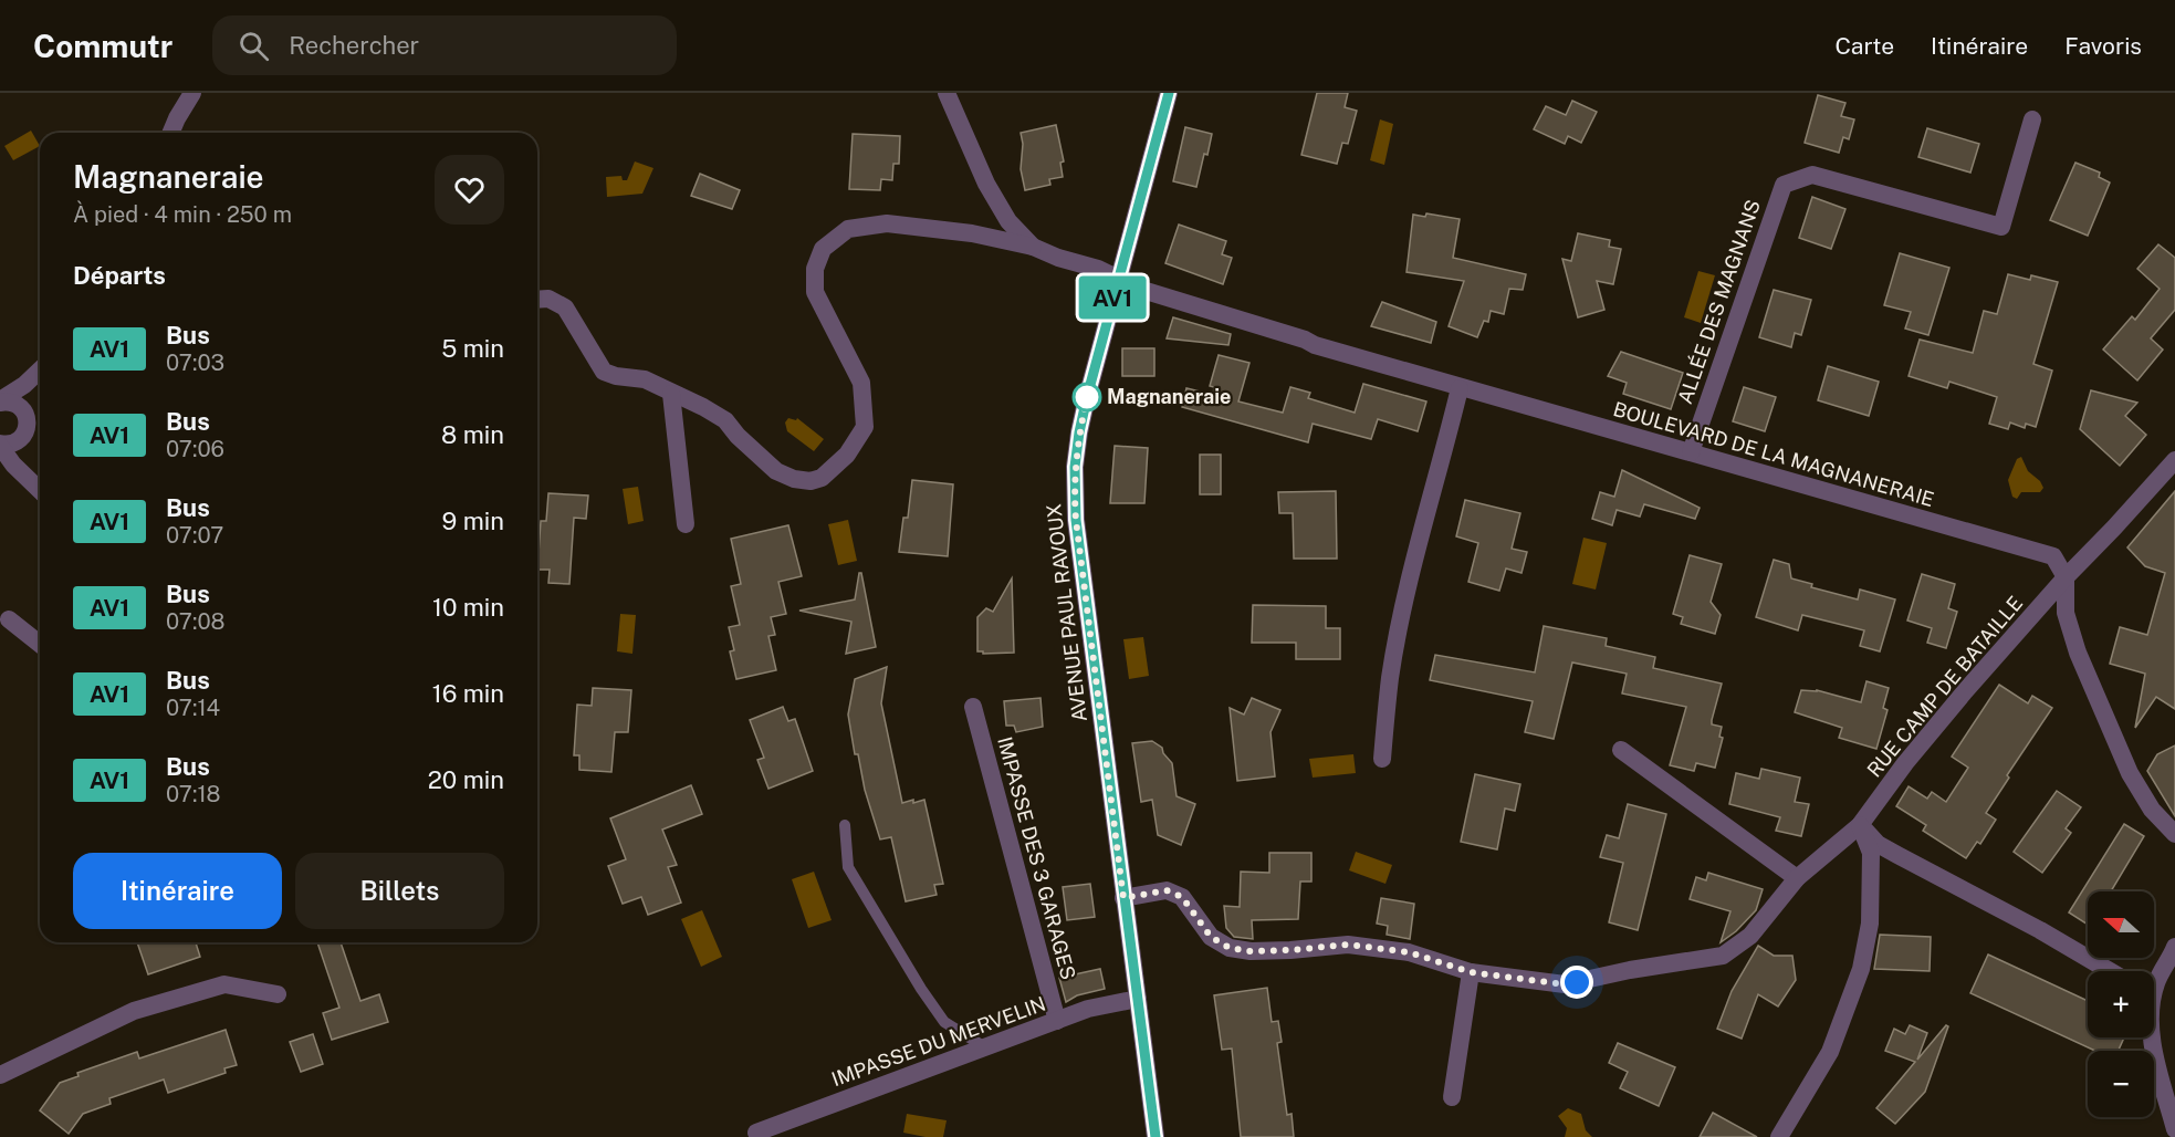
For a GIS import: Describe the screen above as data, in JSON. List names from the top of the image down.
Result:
{
  "streets": {
    "street": [
      "ALLÉE DES MAGNANS",
      "BOULEVARD DE LA MAGNANERAIE",
      "AVENUE PAUL RAVOUX",
      "RUE CAMP DE BATAILLE",
      "IMPASSE DES 3 GARAGES",
      "IMPASSE DU MERVELIN"
    ]
  },
  "crossings": [
    ["ALLÉE DES MAGNANS", "BOULEVARD DE LA MAGNANERAIE"],
    ["BOULEVARD DE LA MAGNANERAIE", "AVENUE PAUL RAVOUX"],
    ["BOULEVARD DE LA MAGNANERAIE", "RUE CAMP DE BATAILLE"],
    ["AVENUE PAUL RAVOUX", "RUE CAMP DE BATAILLE"],
    ["AVENUE PAUL RAVOUX", "IMPASSE DU MERVELIN"],
    ["IMPASSE DES 3 GARAGES", "IMPASSE DU MERVELIN"]
  ],
  "places": ["Magnaneraie"],
  "lines": ["bus line AV1"],
  "north": "left",
  "page": {
    "header": "Commutr",
    "search": "Rechercher",
    "nav": ["Carte", "Itinéraire", "Favoris"],
    "on_map": "AV1",
    "heading": [
      ["Magnaneraie", "À pied · 4 min · 250 m"],
      "Départs"
    ],
    "list": [
      {
        "mark": "AV1",
        "name": "Bus",
        "note": "07:03",
        "value": "5 min"
      },
      {
        "mark": "AV1",
        "name": "Bus",
        "note": "07:06",
        "value": "8 min"
      },
      {
        "mark": "AV1",
        "name": "Bus",
        "note": "07:07",
        "value": "9 min"
      },
      {
        "mark": "AV1",
        "name": "Bus",
        "note": "07:08",
        "value": "10 min"
      },
      {
        "mark": "AV1",
        "name": "Bus",
        "note": "07:14",
        "value": "16 min"
      },
      {
        "mark": "AV1",
        "name": "Bus",
        "note": "07:18",
        "value": "20 min"
      }
    ],
    "buttons": ["Itinéraire", "Billets"],
    "map_buttons": ["+", "−"]
  }
}
